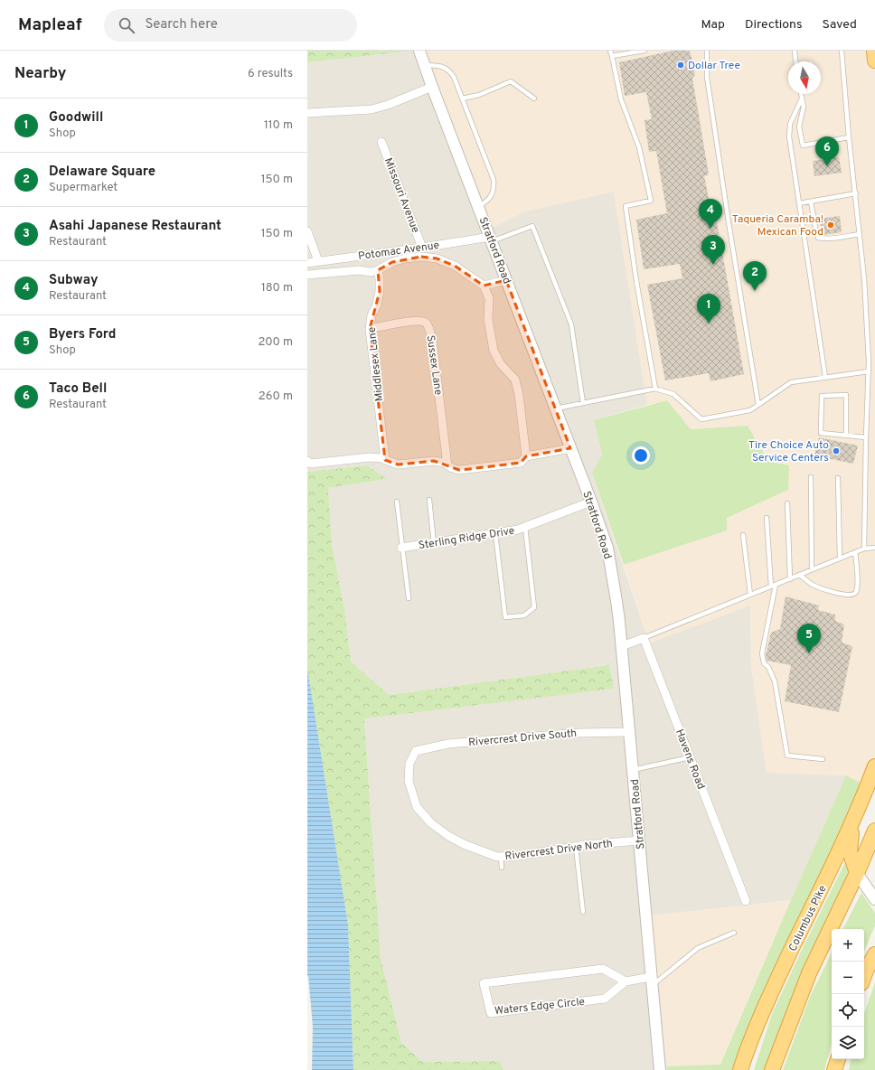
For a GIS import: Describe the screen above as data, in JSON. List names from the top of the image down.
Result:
{
  "streets": {
    "highway": ["Columbus Pike"],
    "street": [
      "Missouri Avenue",
      "Potomac Avenue",
      "Stratford Road",
      "Middlesex Lane",
      "Sussex Lane",
      "Sterling Ridge Drive",
      "Rivercrest Drive South",
      "Havens Road",
      "Rivercrest Drive North",
      "Waters Edge Circle"
    ]
  },
  "crossings": [
    ["Missouri Avenue", "Potomac Avenue"],
    ["Potomac Avenue", "Stratford Road"],
    ["Stratford Road", "Sterling Ridge Drive"],
    ["Stratford Road", "Rivercrest Drive South"],
    ["Stratford Road", "Rivercrest Drive North"],
    ["Stratford Road", "Waters Edge Circle"],
    ["Middlesex Lane", "Sussex Lane"],
    ["Rivercrest Drive South", "Rivercrest Drive North"]
  ],
  "places": ["Dollar Tree", "Taqueria Caramba! Mexican Food", "Tire Choice Auto Service Centers"],
  "north": "bottom",
  "page": {
    "header": "Mapleaf",
    "search": "Search here",
    "nav": ["Map", "Directions", "Saved"],
    "heading": ["Nearby", "6 results"],
    "list": [
      {
        "mark": "1",
        "name": "Goodwill",
        "note": "Shop",
        "value": "110 m"
      },
      {
        "mark": "2",
        "name": "Delaware Square",
        "note": "Supermarket",
        "value": "150 m"
      },
      {
        "mark": "3",
        "name": "Asahi Japanese Restaurant",
        "note": "Restaurant",
        "value": "150 m"
      },
      {
        "mark": "4",
        "name": "Subway",
        "note": "Restaurant",
        "value": "180 m"
      },
      {
        "mark": "5",
        "name": "Byers Ford",
        "note": "Shop",
        "value": "200 m"
      },
      {
        "mark": "6",
        "name": "Taco Bell",
        "note": "Restaurant",
        "value": "260 m"
      }
    ],
    "pins": [
      "6",
      "4",
      "3",
      "2",
      "1",
      "5"
    ],
    "map_buttons": ["+", "−"]
  }
}
